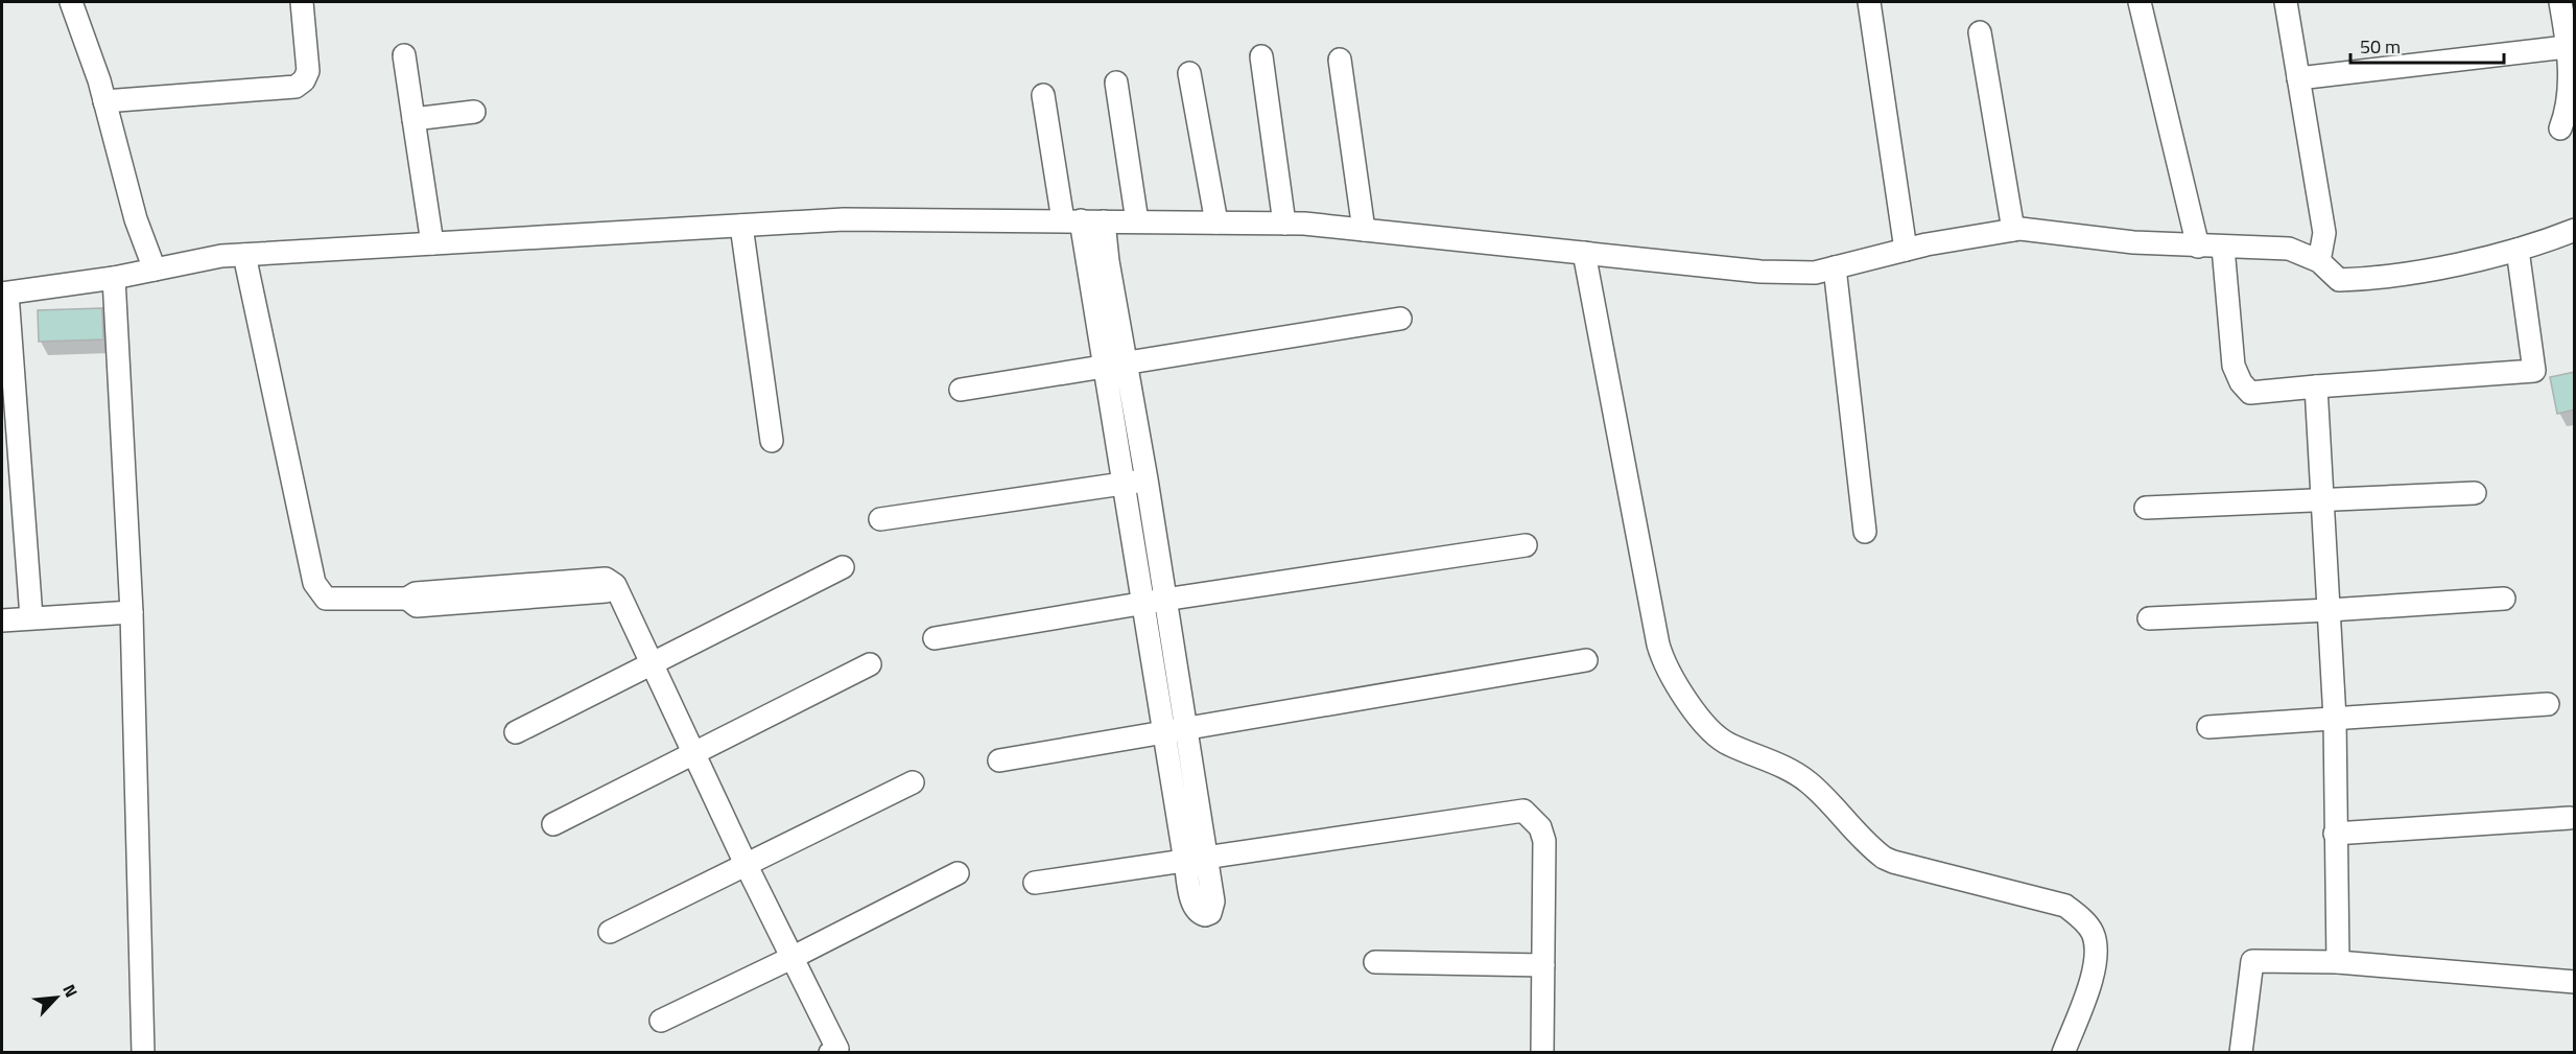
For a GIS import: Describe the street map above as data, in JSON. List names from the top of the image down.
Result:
{
  "scale_bar": "50 m",
  "north": "top right"
}
